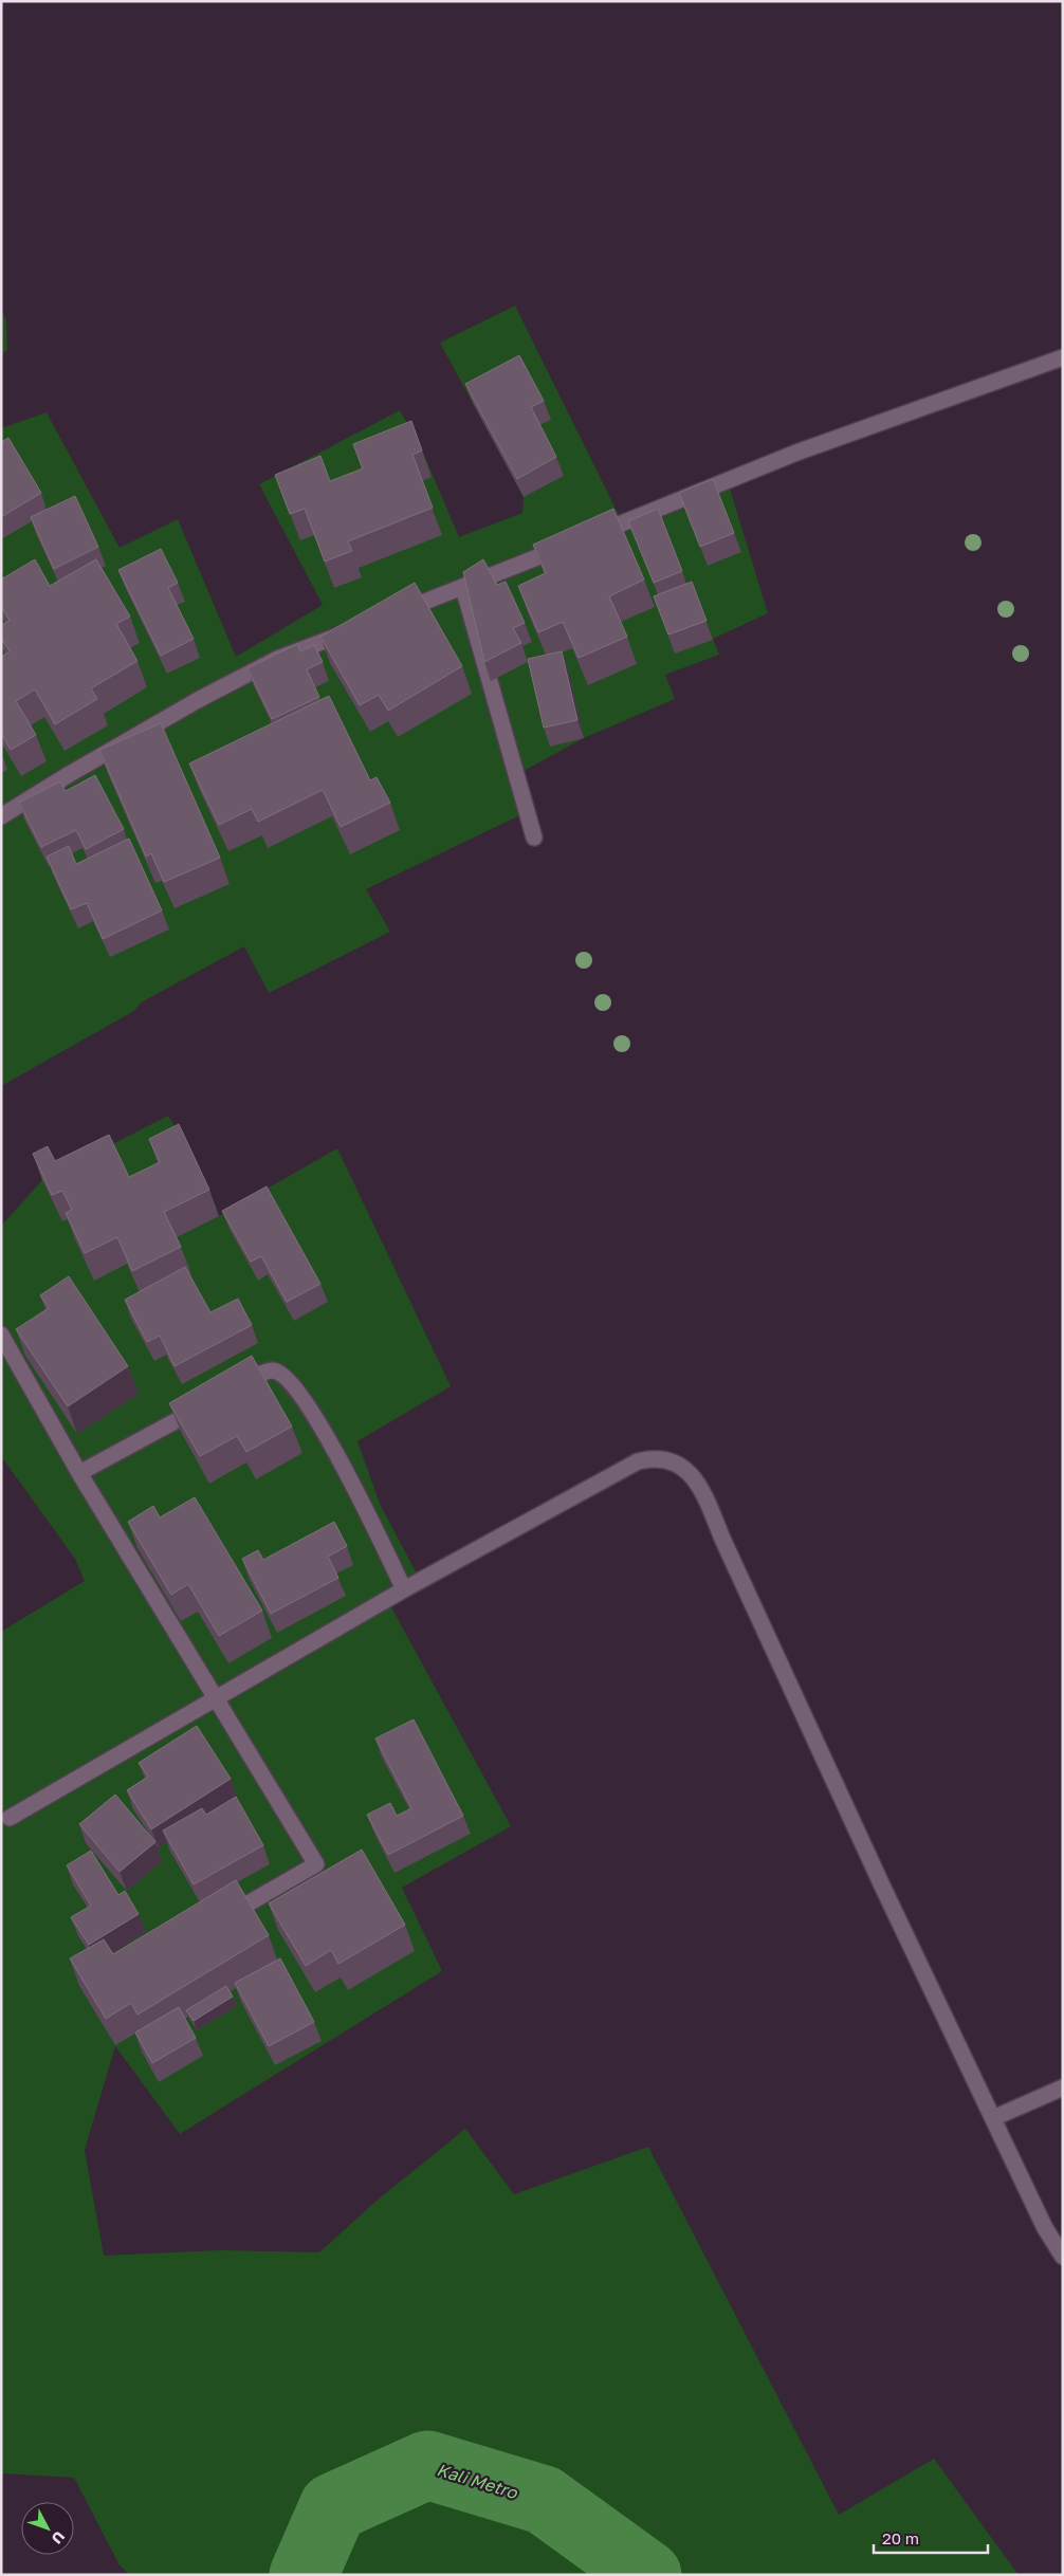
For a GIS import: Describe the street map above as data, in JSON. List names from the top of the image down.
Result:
{
  "water": ["Kali Metro"],
  "scale_bar": "20 m",
  "north": "bottom right"
}
